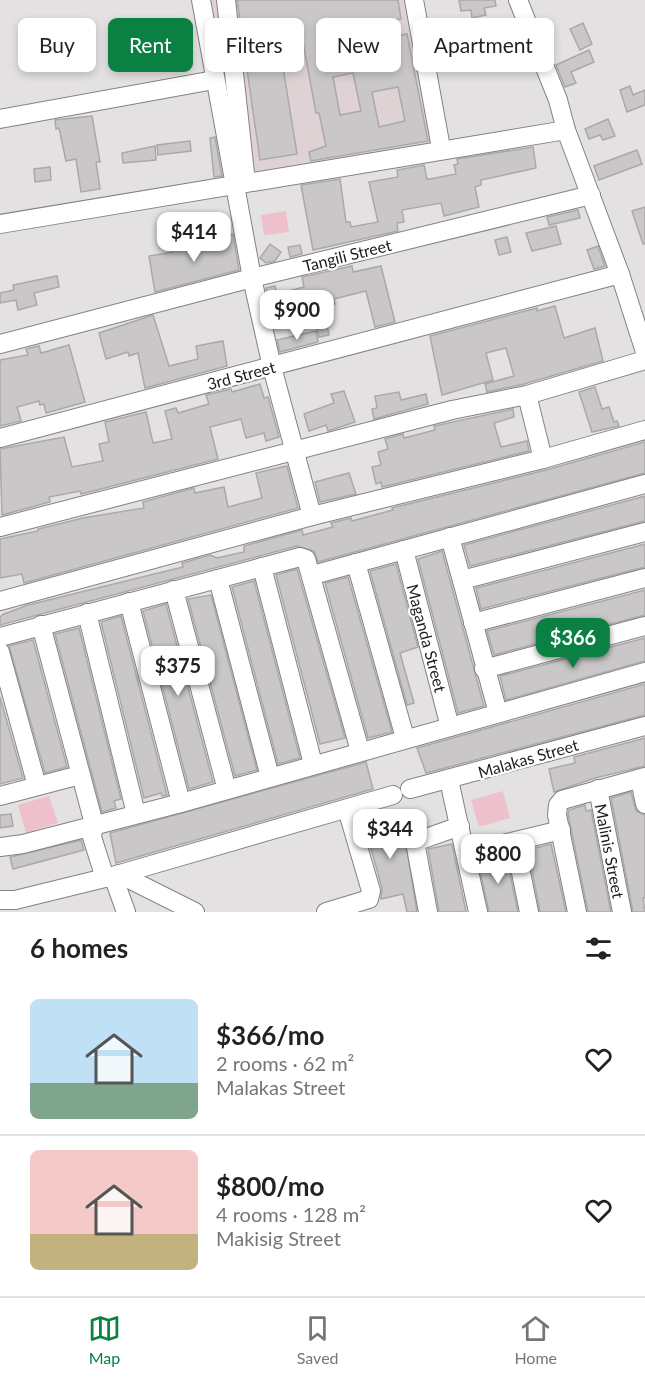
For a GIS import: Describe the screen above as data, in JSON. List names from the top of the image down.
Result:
{
  "streets": {
    "street": [
      "Tangili Street",
      "3rd Street",
      "Maganda Street",
      "Malakas Street",
      "Malinis Street"
    ]
  },
  "page": {
    "chip": [
      "Buy",
      "Rent",
      "Filters",
      "New",
      "Apartment"
    ],
    "price": [
      "$414",
      "$900",
      "$366",
      "$375",
      "$344",
      "$800"
    ],
    "heading": "6 homes",
    "list": [
      {
        "name": "$366/mo",
        "note": "2 rooms · 62 m² · Malakas Street"
      },
      {
        "name": "$800/mo",
        "note": "4 rooms · 128 m² · Makisig Street"
      }
    ],
    "tabs": ["Map", "Saved", "Home"]
  }
}
